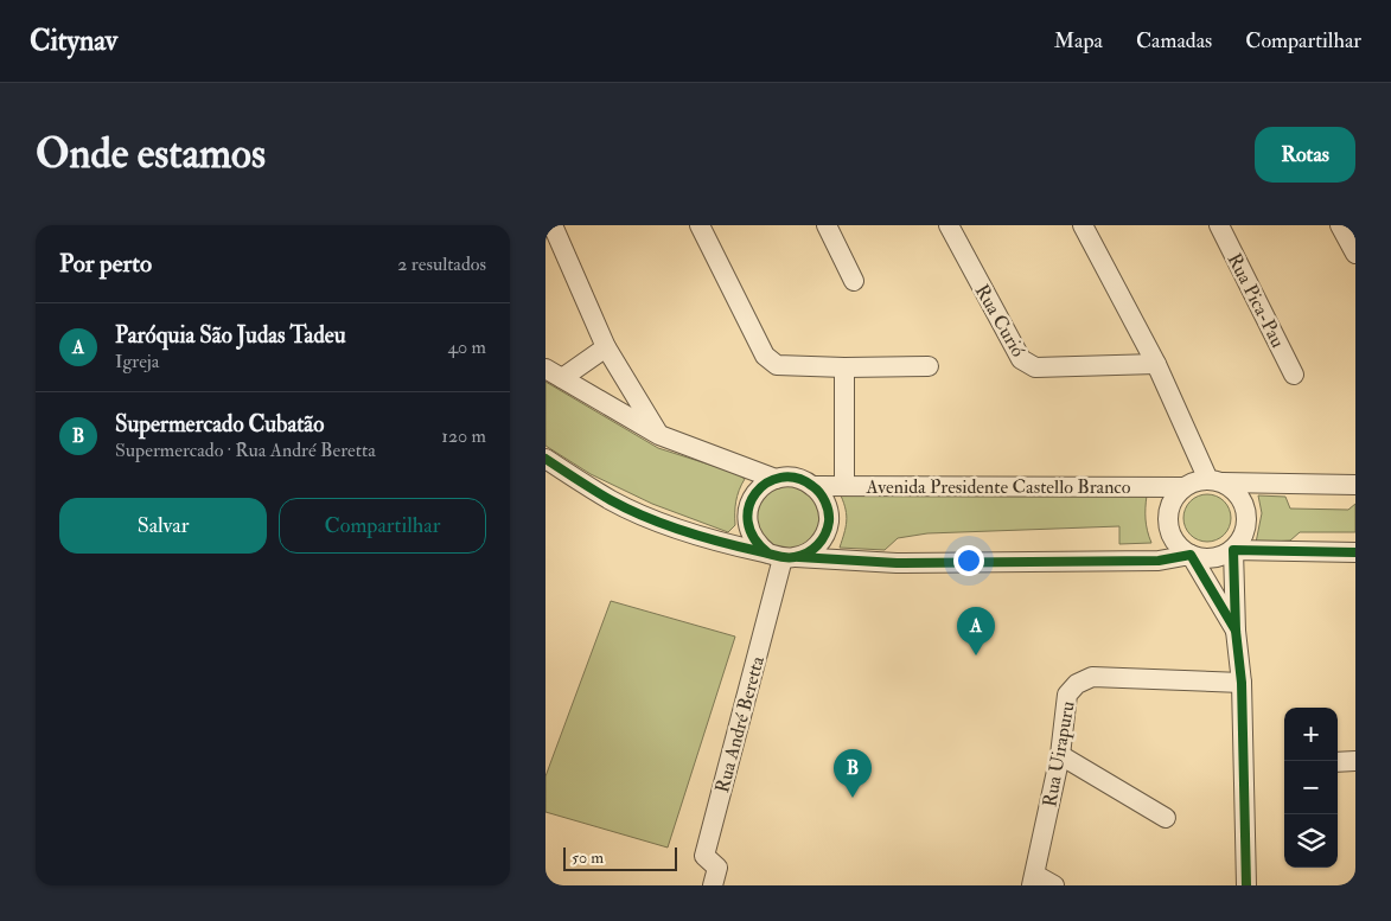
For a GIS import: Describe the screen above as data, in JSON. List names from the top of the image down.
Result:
{
  "streets": {
    "street": [
      "Rua Pica-Pau",
      "Rua Curió",
      "Avenida Presidente Castello Branco",
      "Rua André Beretta",
      "Rua Uirapuru"
    ]
  },
  "crossings": [
    ["Avenida Presidente Castello Branco", "Rua André Beretta"]
  ],
  "scale_bar": "50 m",
  "page": {
    "header": "Citynav",
    "nav": ["Mapa", "Camadas", "Compartilhar"],
    "buttons": [
      "Rotas",
      ["Salvar", "Compartilhar"]
    ],
    "title": "Onde estamos",
    "heading": ["Por perto", "2 resultados"],
    "list": [
      {
        "mark": "A",
        "name": "Paróquia São Judas Tadeu",
        "note": "Igreja",
        "value": "40 m"
      },
      {
        "mark": "B",
        "name": "Supermercado Cubatão",
        "note": "Supermercado · Rua André Beretta",
        "value": "120 m"
      }
    ],
    "pins": ["A", "B"],
    "map_buttons": ["+", "−"],
    "scale": "50 m"
  }
}
